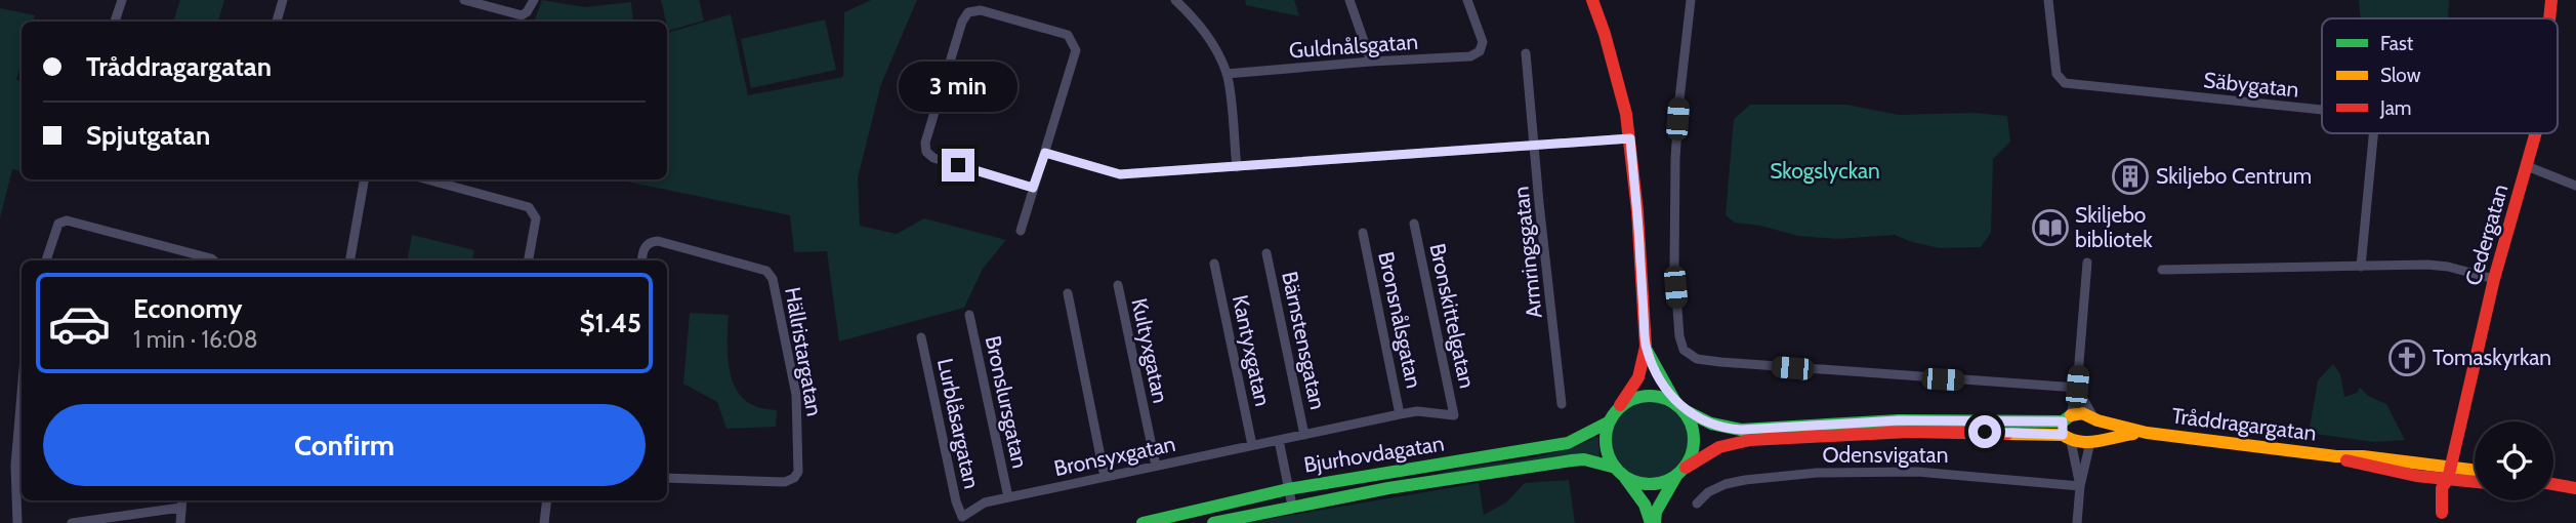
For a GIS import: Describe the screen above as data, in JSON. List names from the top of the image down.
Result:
{
  "streets": {
    "main road": ["Cedergatan", "Tråddragargatan", "Bjurhovdagatan"],
    "street": [
      "Guldnålsgatan",
      "Säbygatan",
      "Armringsgatan",
      "Bronskittelgatan",
      "Bronsnålsgatan",
      "Bärnstensgatan",
      "Kultyxgatan",
      "Kantyxgatan",
      "Hällristargatan",
      "Bronslursgatan",
      "Lurblåsargatan",
      "Odensvigatan",
      "Bronsyxgatan"
    ]
  },
  "crossings": [
    ["Cedergatan", "Tråddragargatan"],
    ["Bronskittelgatan", "Bronsyxgatan"],
    ["Bronsnålsgatan", "Bronsyxgatan"],
    ["Bärnstensgatan", "Bronsyxgatan"],
    ["Kultyxgatan", "Bronsyxgatan"],
    ["Kantyxgatan", "Bronsyxgatan"],
    ["Bronslursgatan", "Bronsyxgatan"],
    ["Lurblåsargatan", "Bronsyxgatan"],
    ["Tråddragargatan", "Bjurhovdagatan"]
  ],
  "parks": ["Skogslyckan"],
  "places": {
    "building": ["Skiljebo Centrum"],
    "library": ["Skiljebo bibliotek"],
    "church": ["Tomaskyrkan"]
  },
  "legend": ["Fast", "Slow", "Jam"],
  "page": {
    "banner": ["Tråddragargatan", "Spjutgatan"],
    "bubble": "3 min",
    "list": [
      {
        "name": "Economy",
        "note": "1 min · 16:08",
        "value": "$1.45"
      }
    ],
    "buttons": "Confirm"
  }
}
